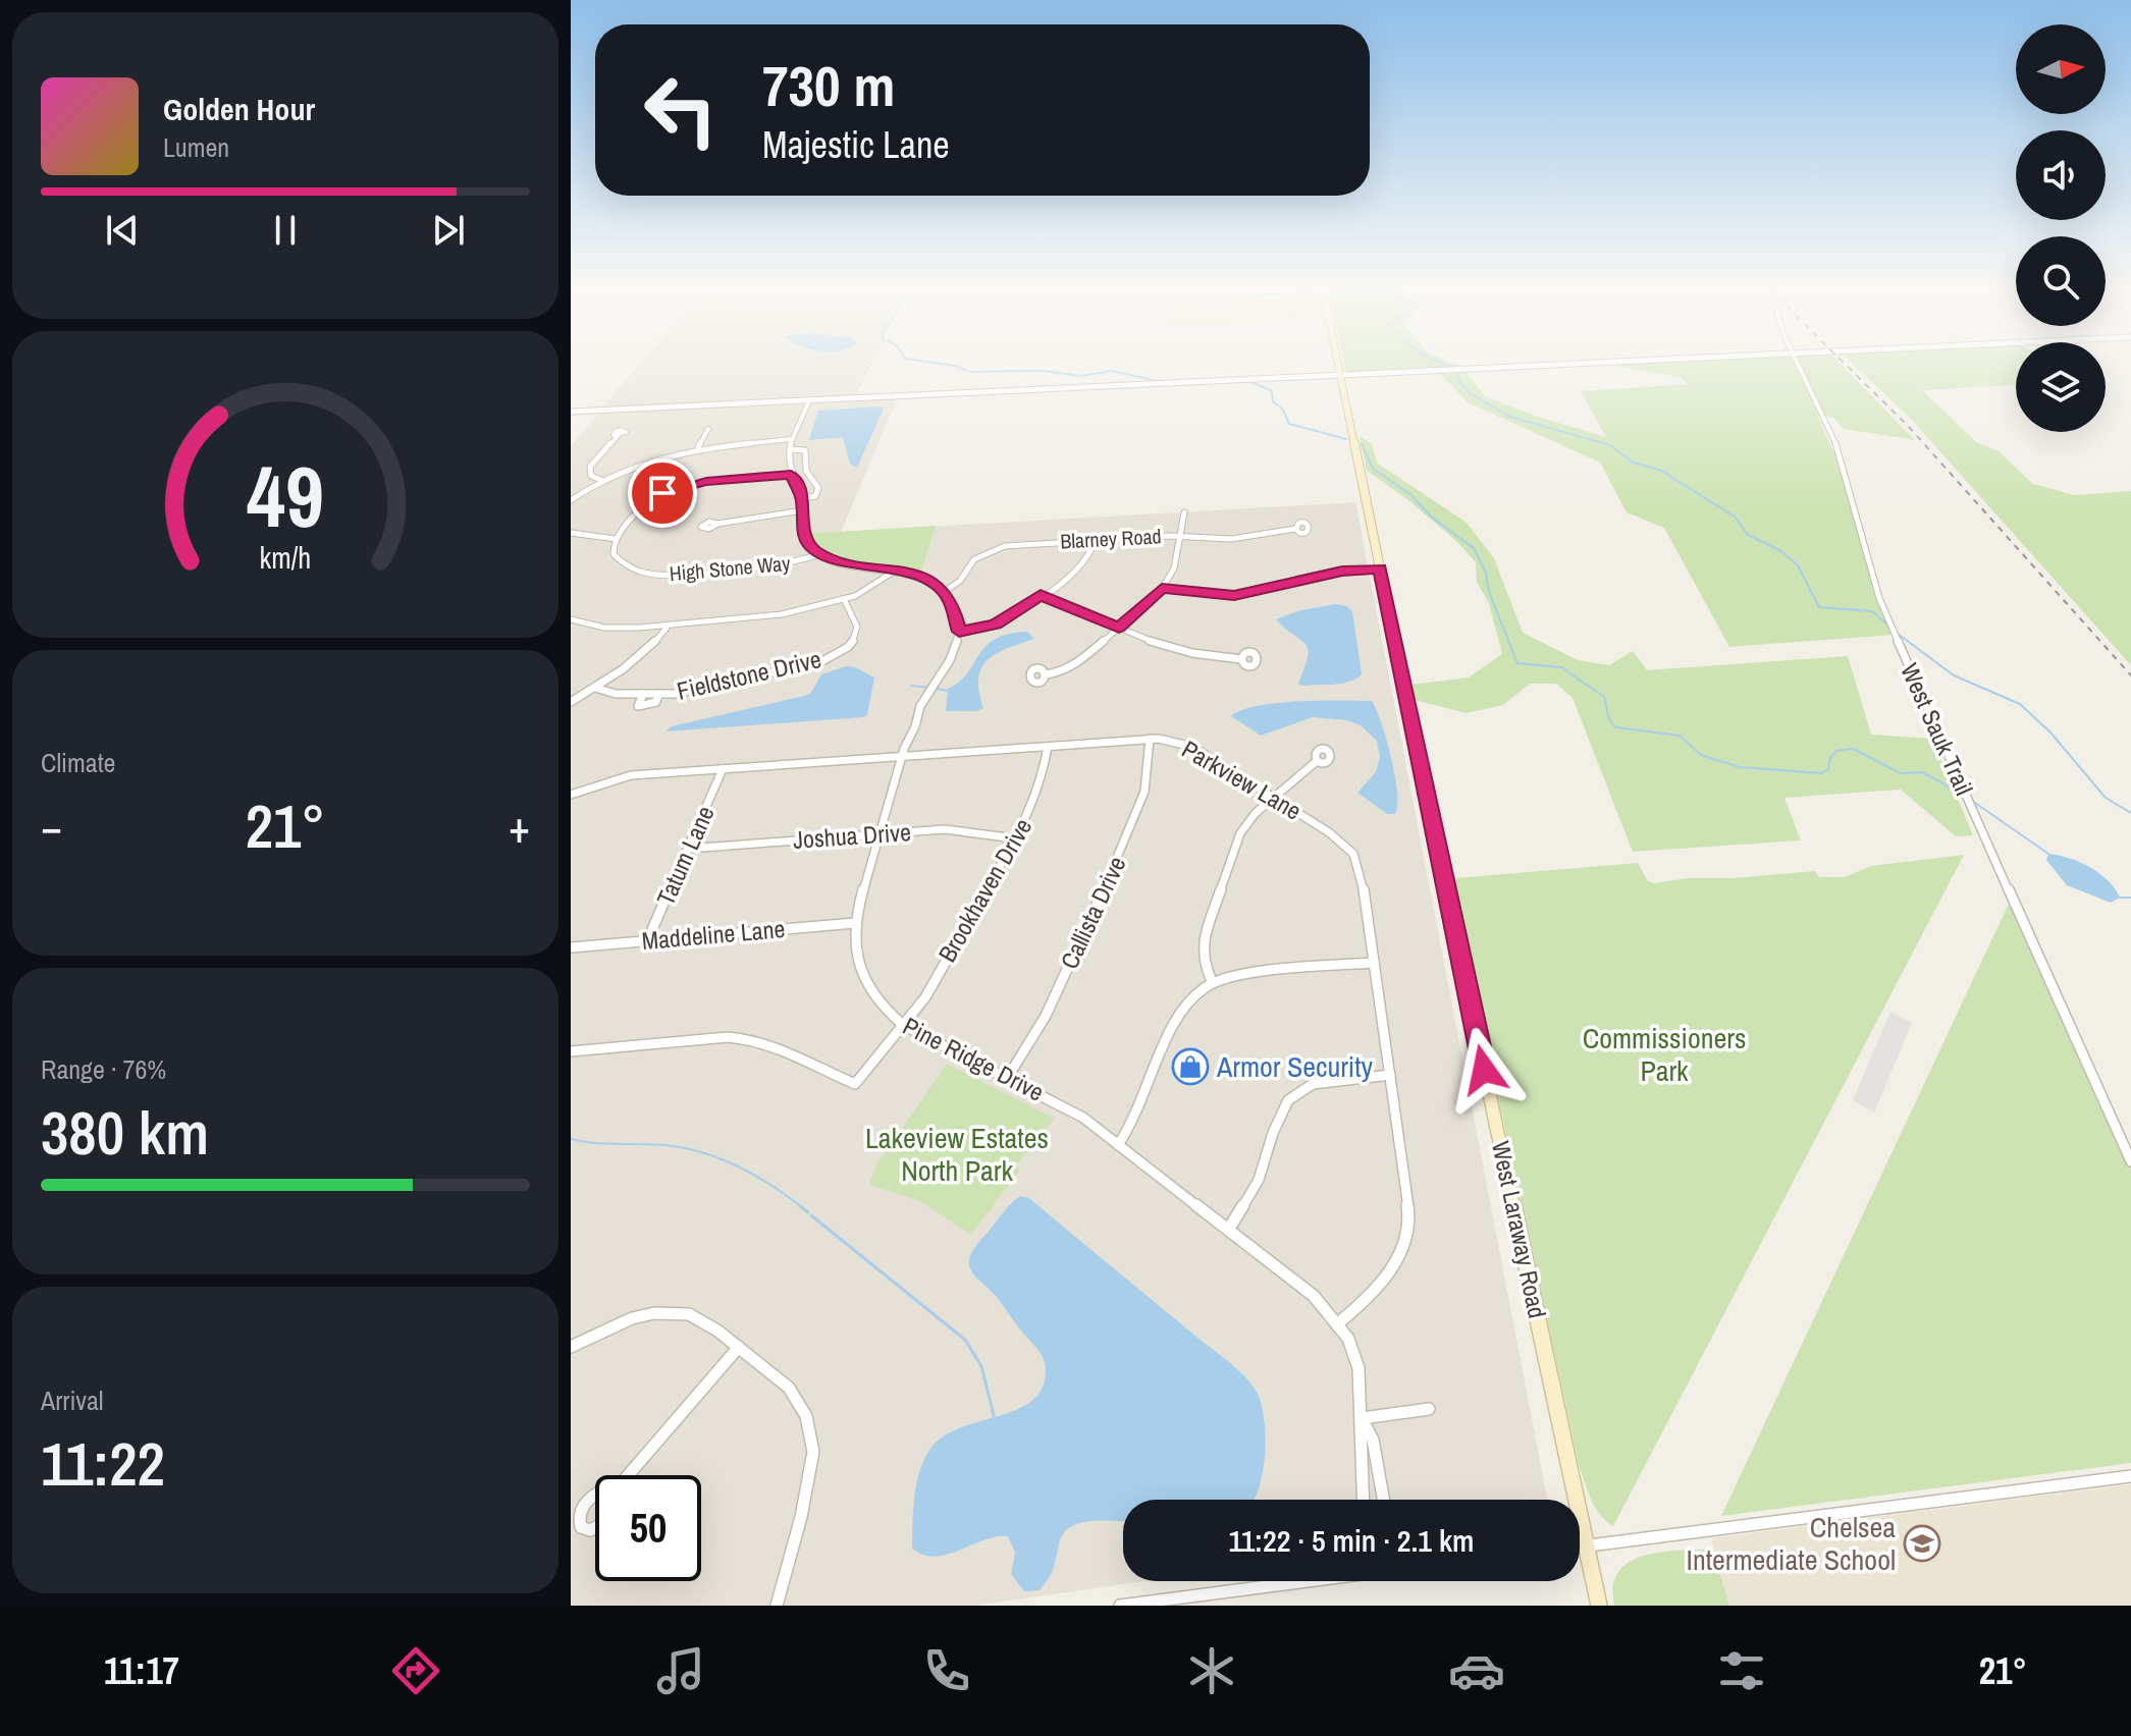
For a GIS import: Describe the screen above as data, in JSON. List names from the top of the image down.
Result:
{
  "streets": {
    "main road": ["West Laraway Road"],
    "street": [
      "Blarney Road",
      "High Stone Way",
      "Fieldstone Drive",
      "West Sauk Trail",
      "Parkview Lane",
      "Joshua Drive",
      "Tatum Lane",
      "Brookhaven Drive",
      "Callista Drive",
      "Maddeline Lane",
      "Pine Ridge Drive"
    ]
  },
  "crossings": [
    ["Parkview Lane", "Tatum Lane"],
    ["Parkview Lane", "Brookhaven Drive"],
    ["Parkview Lane", "Callista Drive"],
    ["Parkview Lane", "Pine Ridge Drive"],
    ["Joshua Drive", "Tatum Lane"],
    ["Joshua Drive", "Brookhaven Drive"],
    ["Joshua Drive", "Pine Ridge Drive"],
    ["Tatum Lane", "Maddeline Lane"],
    ["Brookhaven Drive", "Pine Ridge Drive"],
    ["Callista Drive", "Pine Ridge Drive"],
    ["Maddeline Lane", "Pine Ridge Drive"]
  ],
  "parks": ["Commissioners Park", "Lakeview Estates North Park"],
  "places": {
    "shop": ["Armor Security"],
    "school or university": ["Chelsea Intermediate School"]
  },
  "north": "right",
  "page": {
    "turn": ["730 m", "Majestic Lane"],
    "song": ["Golden Hour", "Lumen"],
    "tile": [
      "Climate",
      ["Range · 76%", "380 km"],
      ["Arrival", "11:22"]
    ],
    "heat": ["−", "21°", "+"],
    "limit": "50",
    "trip": "11:22 · 5 min · 2.1 km",
    "tabs": ["11:17", "21°"],
    "gauge": ["49", "km/h"]
  }
}
